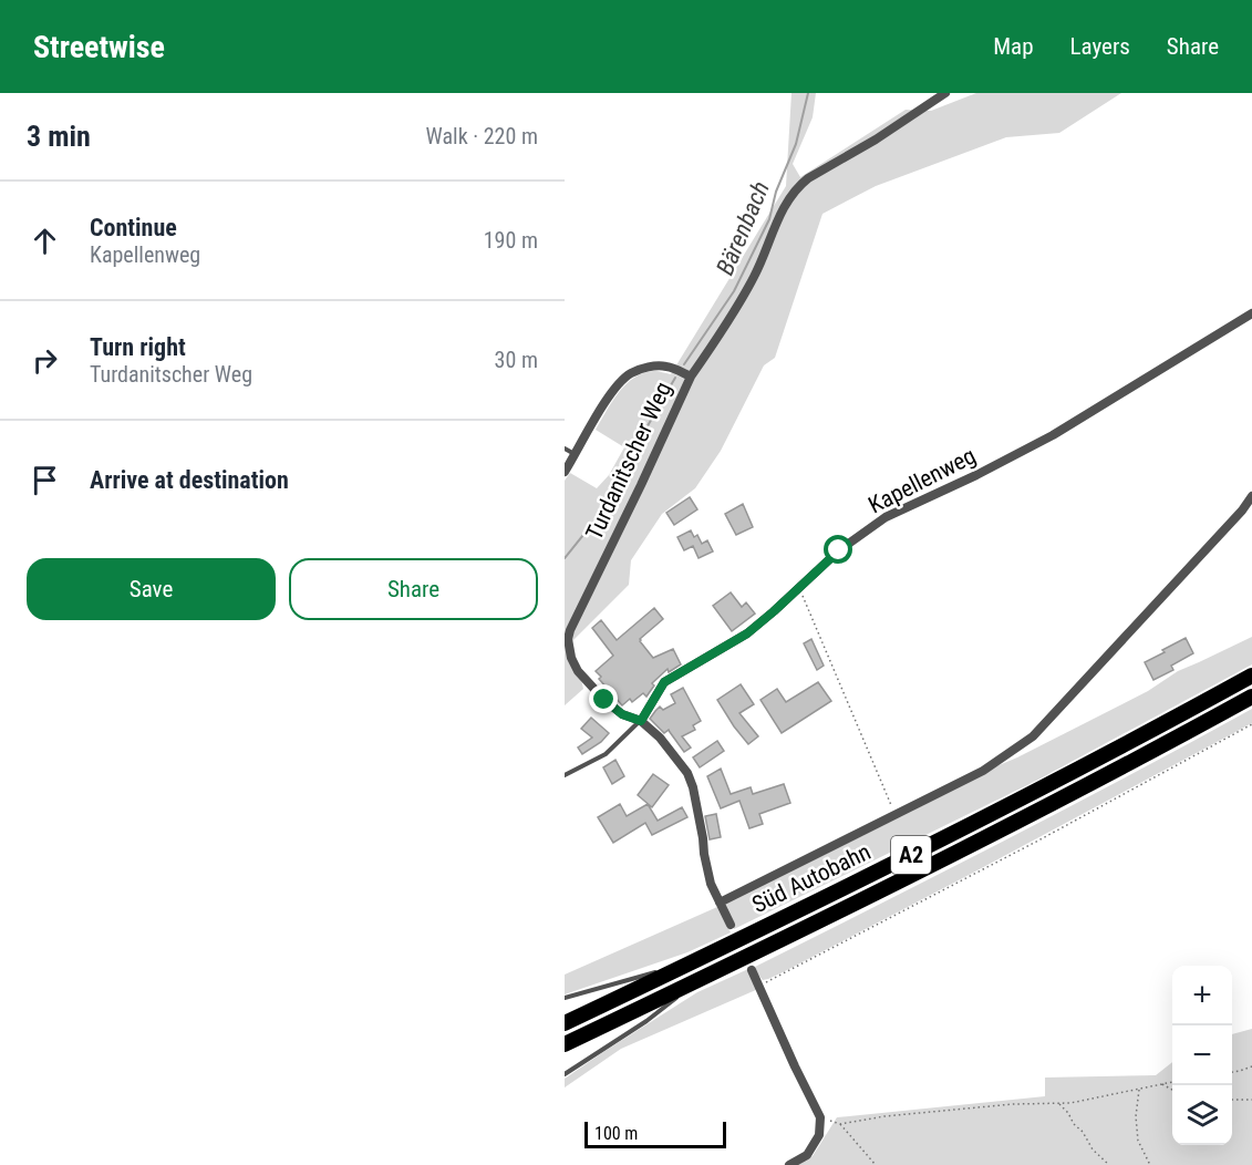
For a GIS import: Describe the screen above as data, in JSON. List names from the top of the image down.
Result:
{
  "streets": {
    "highway": ["A2", "Süd Autobahn"],
    "street": ["Turdanitscher Weg", "Kapellenweg"]
  },
  "crossings": [
    ["Turdanitscher Weg", "Kapellenweg"]
  ],
  "water": ["Bärenbach"],
  "scale_bar": "100 m",
  "page": {
    "header": "Streetwise",
    "nav": ["Map", "Layers", "Share"],
    "heading": ["3 min", "Walk · 220 m"],
    "list": [
      ["Continue", "Kapellenweg", "190 m"],
      ["Turn right", "Turdanitscher Weg", "30 m"],
      "Arrive at destination"
    ],
    "buttons": ["Save", "Share"],
    "map_buttons": ["+", "−"],
    "scale": "100 m"
  }
}
